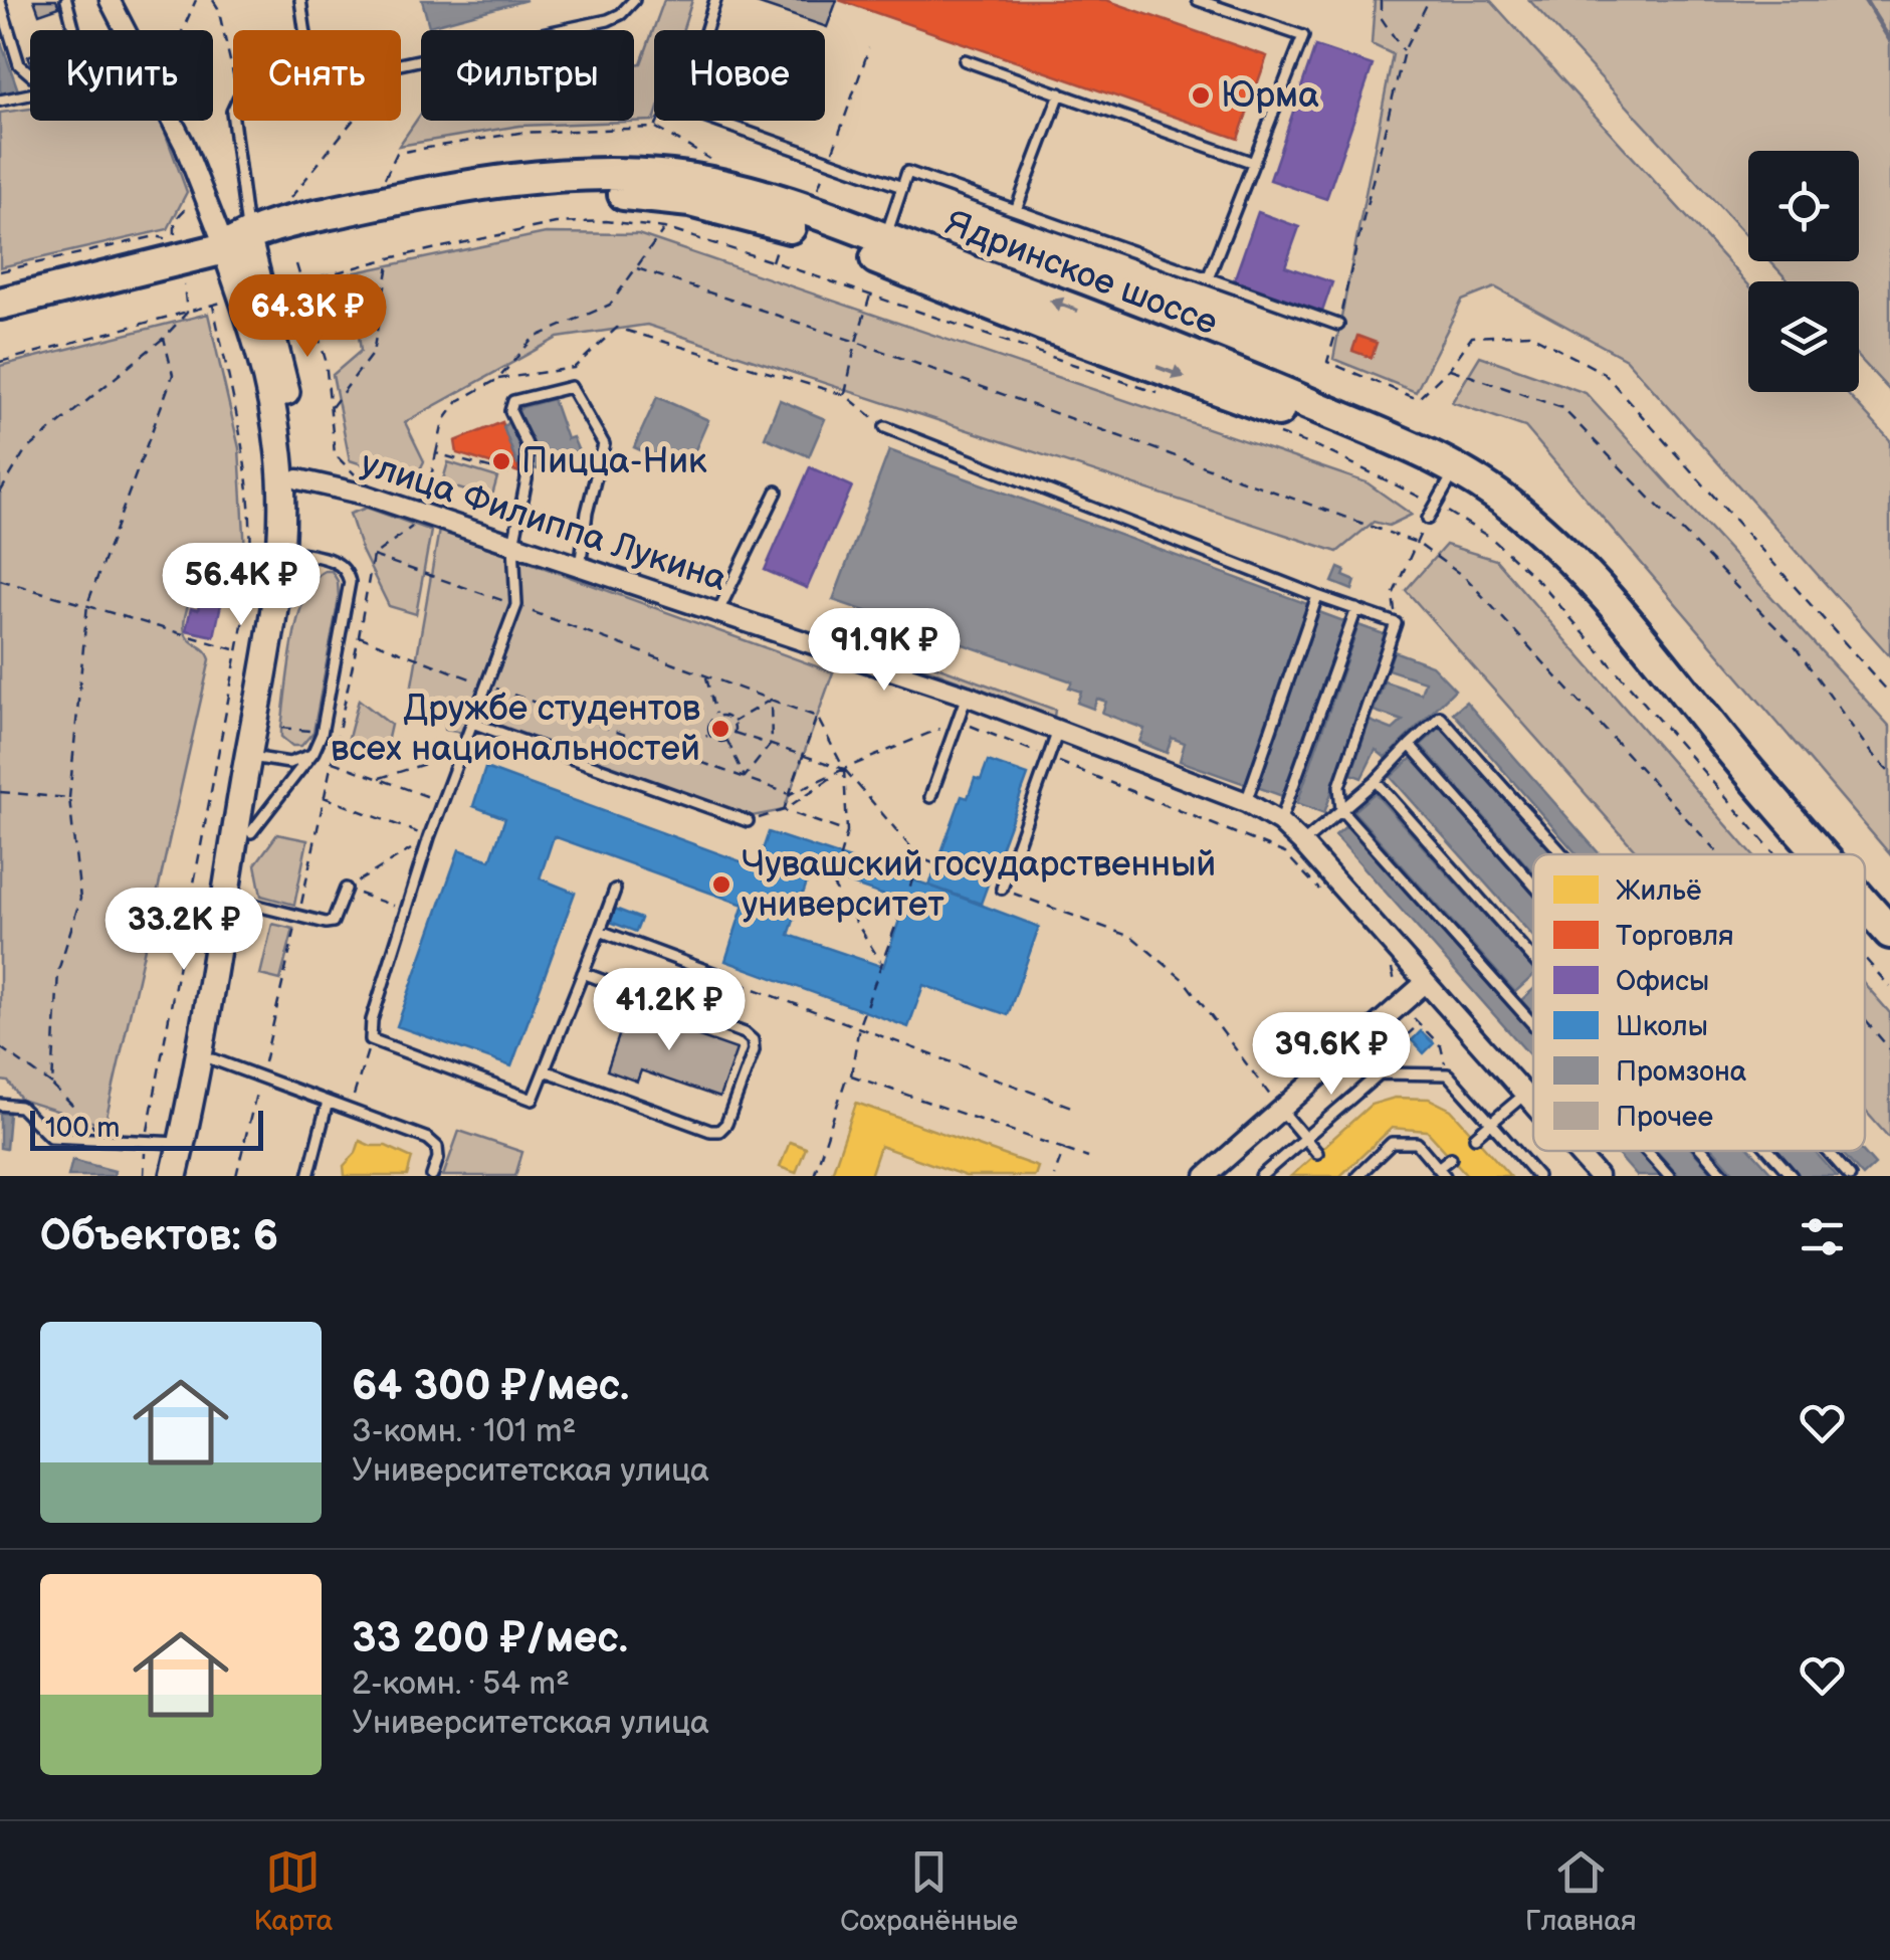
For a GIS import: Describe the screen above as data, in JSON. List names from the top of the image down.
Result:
{
  "streets": {
    "main road": ["Ядринское шоссе"],
    "street": ["улица Филиппа Лукина"]
  },
  "places": [
    "Юрма",
    "Пицца-Ник",
    "Дружбе студентов всех национальностей",
    "Чувашский государственный университет"
  ],
  "legend": [
    "Жильё",
    "Торговля",
    "Офисы",
    "Школы",
    "Промзона",
    "Прочее"
  ],
  "scale_bar": "100 m",
  "page": {
    "chip": [
      "Купить",
      "Снять",
      "Фильтры",
      "Новое"
    ],
    "price": [
      "64.3K ₽",
      "56.4K ₽",
      "91.9K ₽",
      "33.2K ₽",
      "41.2K ₽",
      "39.6K ₽"
    ],
    "scale": "100 m",
    "heading": "Объектов: 6",
    "list": [
      {
        "name": "64 300 ₽/мес.",
        "note": "3-комн. · 101 m² · Университетская улица"
      },
      {
        "name": "33 200 ₽/мес.",
        "note": "2-комн. · 54 m² · Университетская улица"
      }
    ],
    "tabs": ["Карта", "Сохранённые", "Главная"]
  }
}
